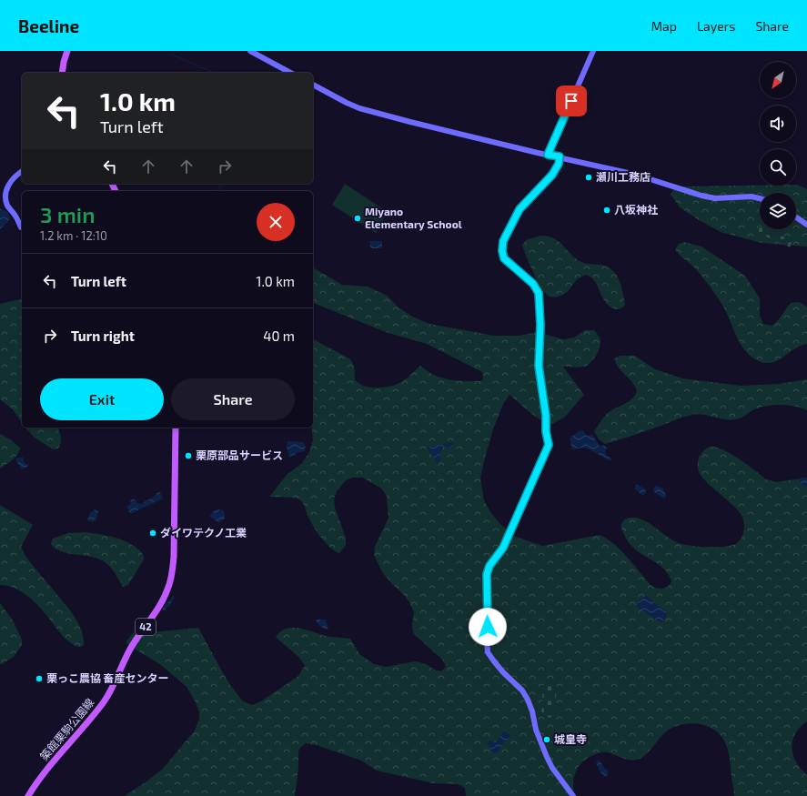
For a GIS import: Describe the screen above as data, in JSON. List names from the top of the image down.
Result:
{
  "streets": {
    "main road": ["42", "築館栗駒公園線"]
  },
  "places": [
    "瀬川工務店",
    "八坂神社",
    "Miyano Elementary School",
    "栗原部品サービス",
    "ダイワテクノ工業",
    "栗っこ農協 畜産センター",
    "城皇寺"
  ],
  "north": "bottom left",
  "page": {
    "header": "Beeline",
    "nav": ["Map", "Layers", "Share"],
    "turn": ["1.0 km", "Turn left"],
    "heading": ["3 min", "1.2 km · 12:10"],
    "list": [
      {
        "name": "Turn left",
        "value": "1.0 km"
      },
      {
        "name": "Turn right",
        "value": "40 m"
      }
    ],
    "buttons": ["Exit", "Share"]
  }
}
